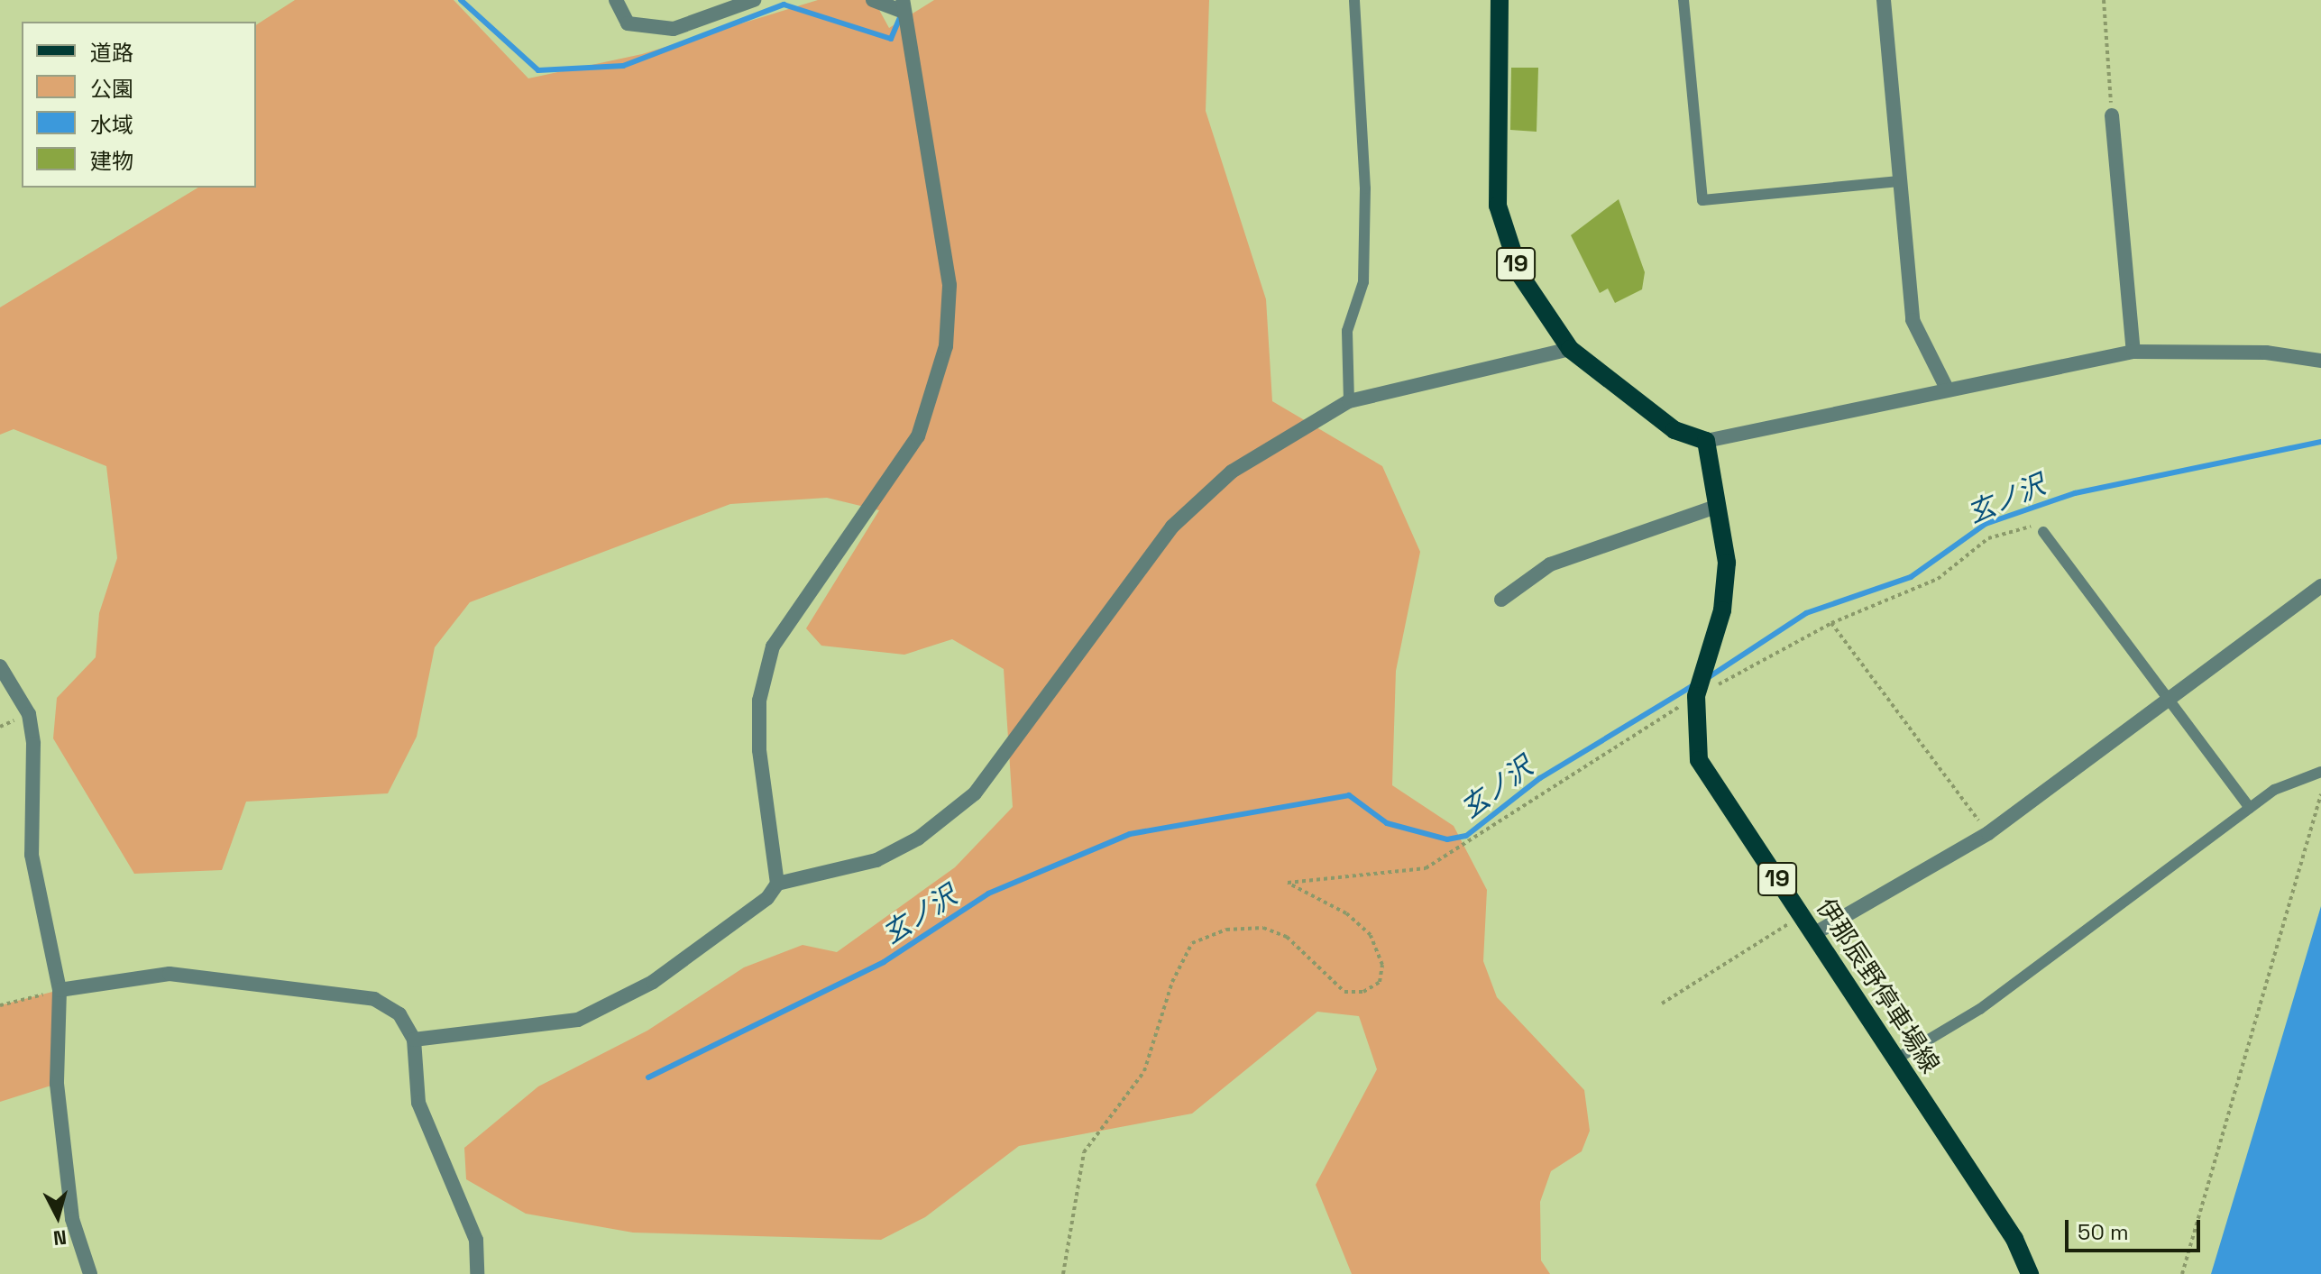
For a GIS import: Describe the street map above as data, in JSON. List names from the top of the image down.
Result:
{
  "streets": {
    "main road": ["19", "伊那辰野停車場線"]
  },
  "crossings": [
    ["19", "伊那辰野停車場線"]
  ],
  "water": ["玄ノ沢"],
  "legend": [
    "道路",
    "公園",
    "水域",
    "建物"
  ],
  "scale_bar": "50 m",
  "north": "bottom"
}
